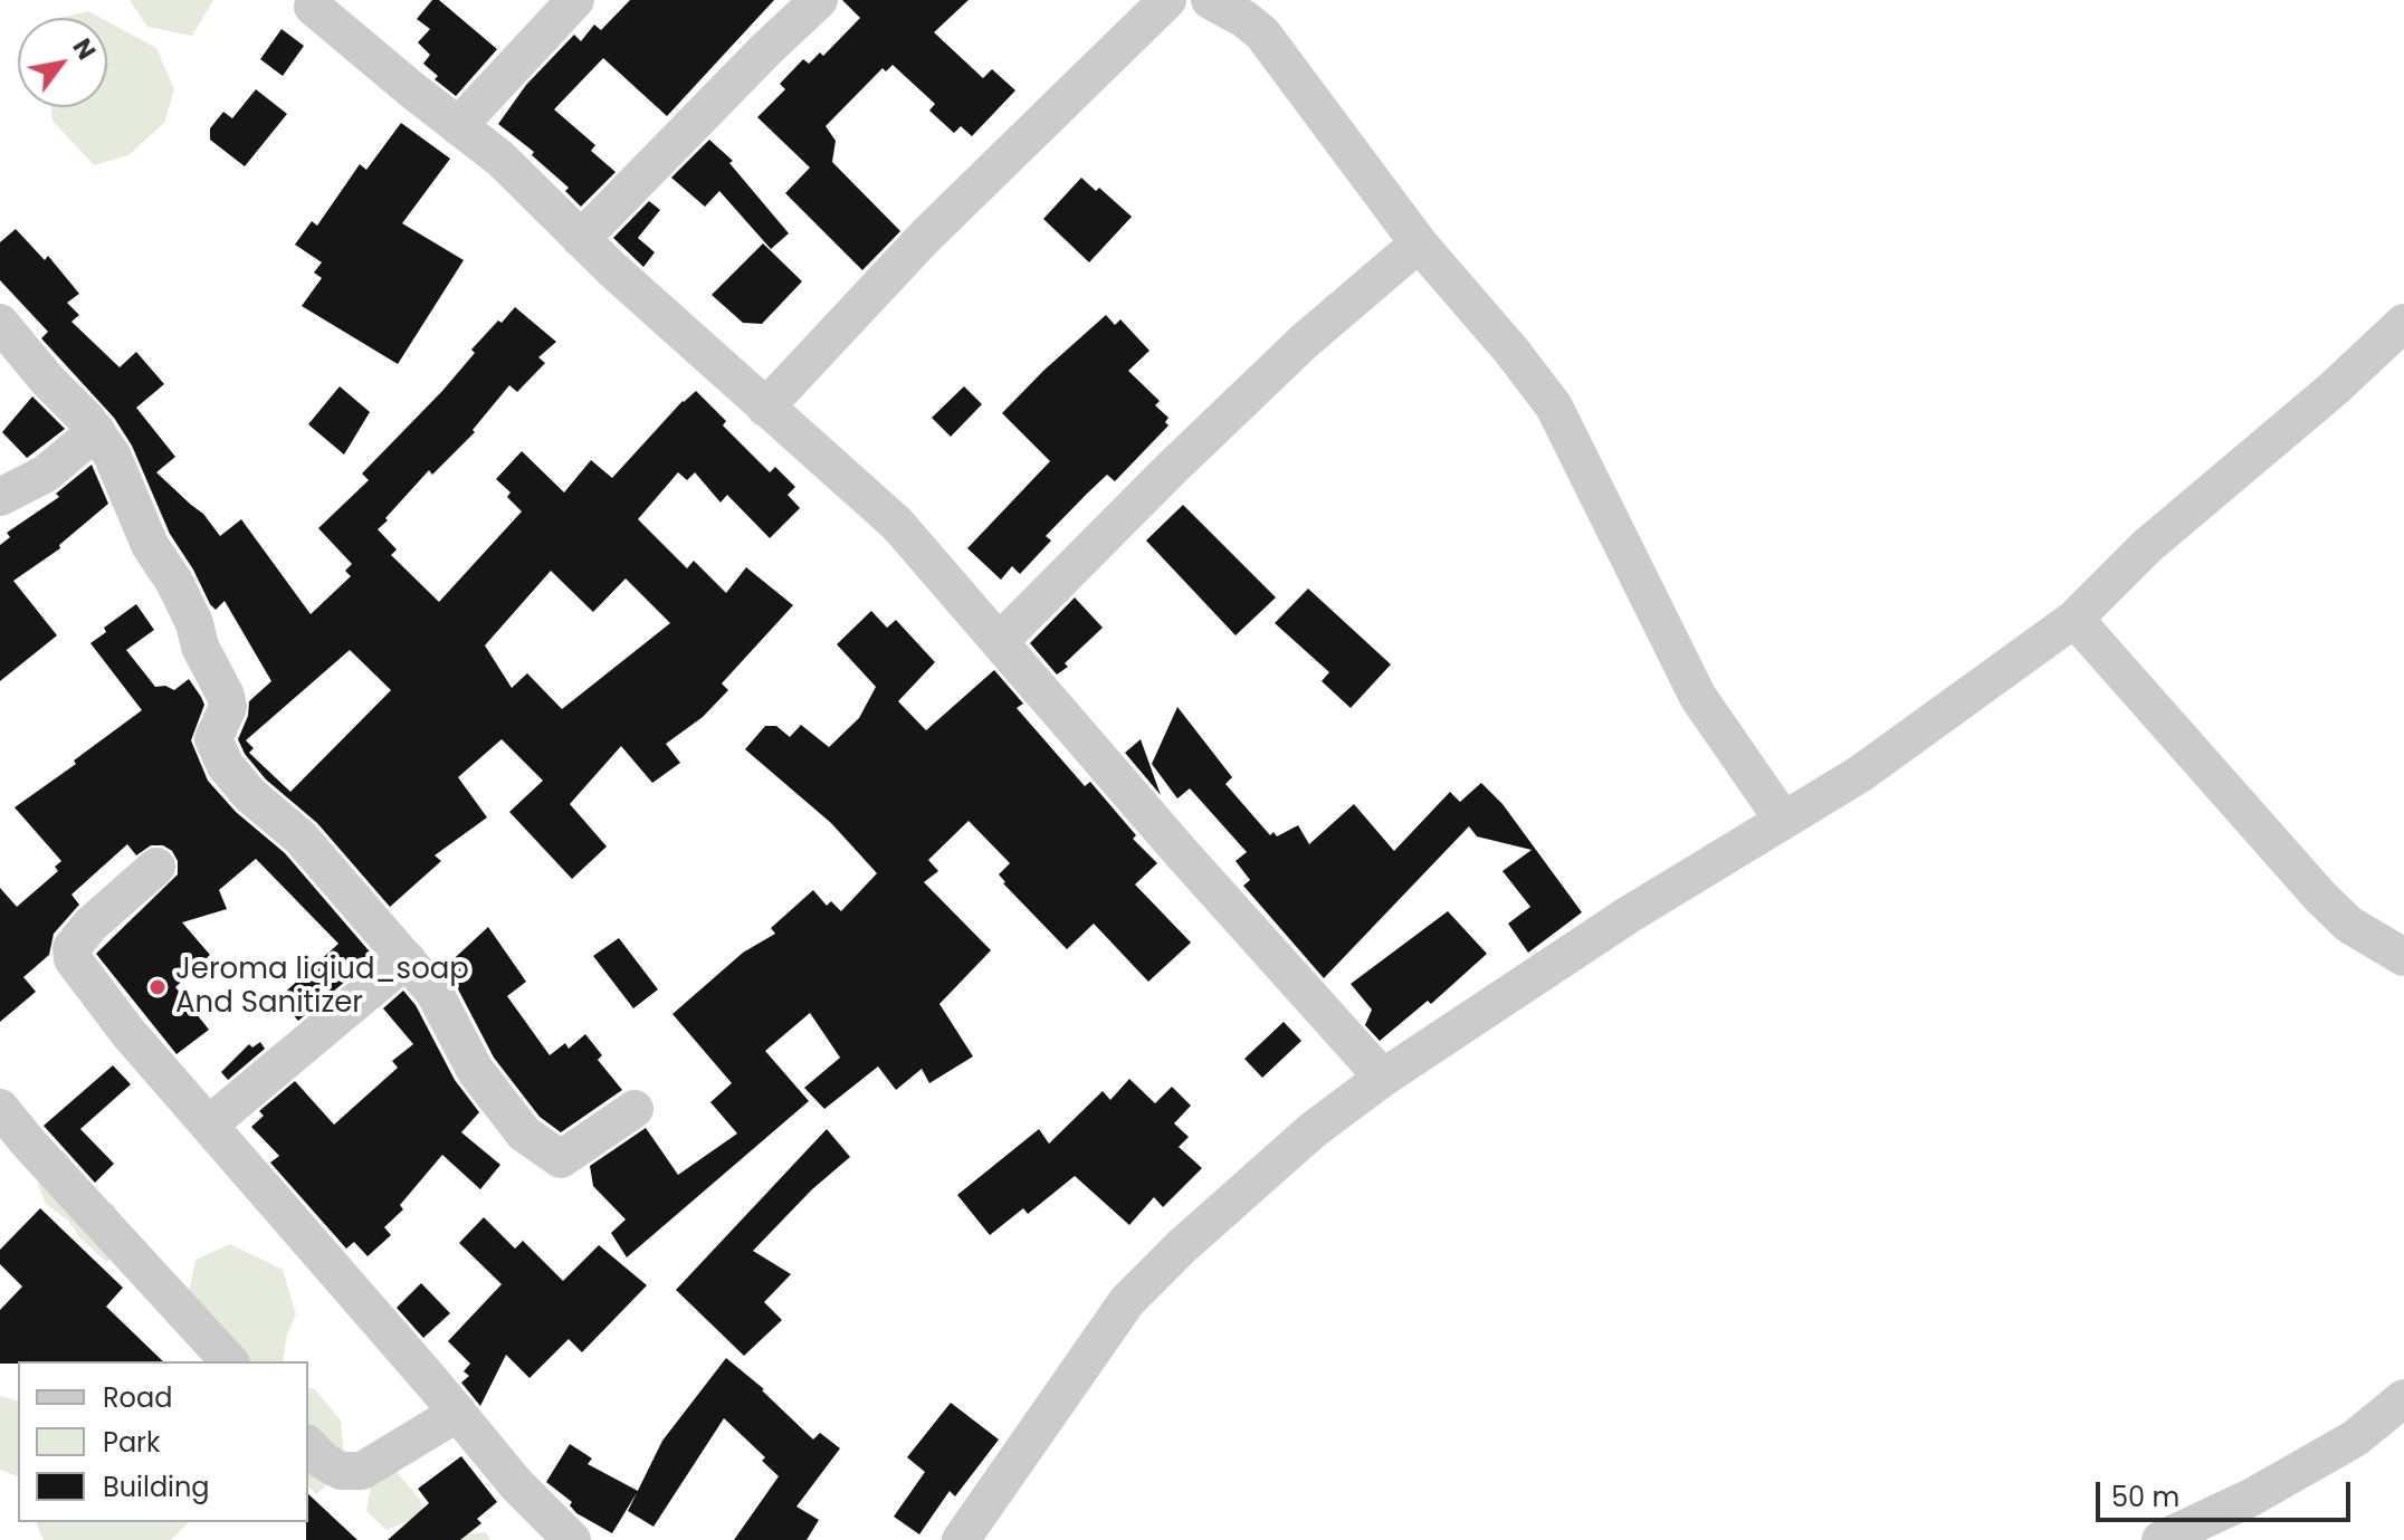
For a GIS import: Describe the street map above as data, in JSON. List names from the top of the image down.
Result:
{
  "places": ["Jeroma liqiud_soap And Sanitizer"],
  "legend": ["Road", "Park", "Building"],
  "scale_bar": "50 m",
  "north": "top right"
}
